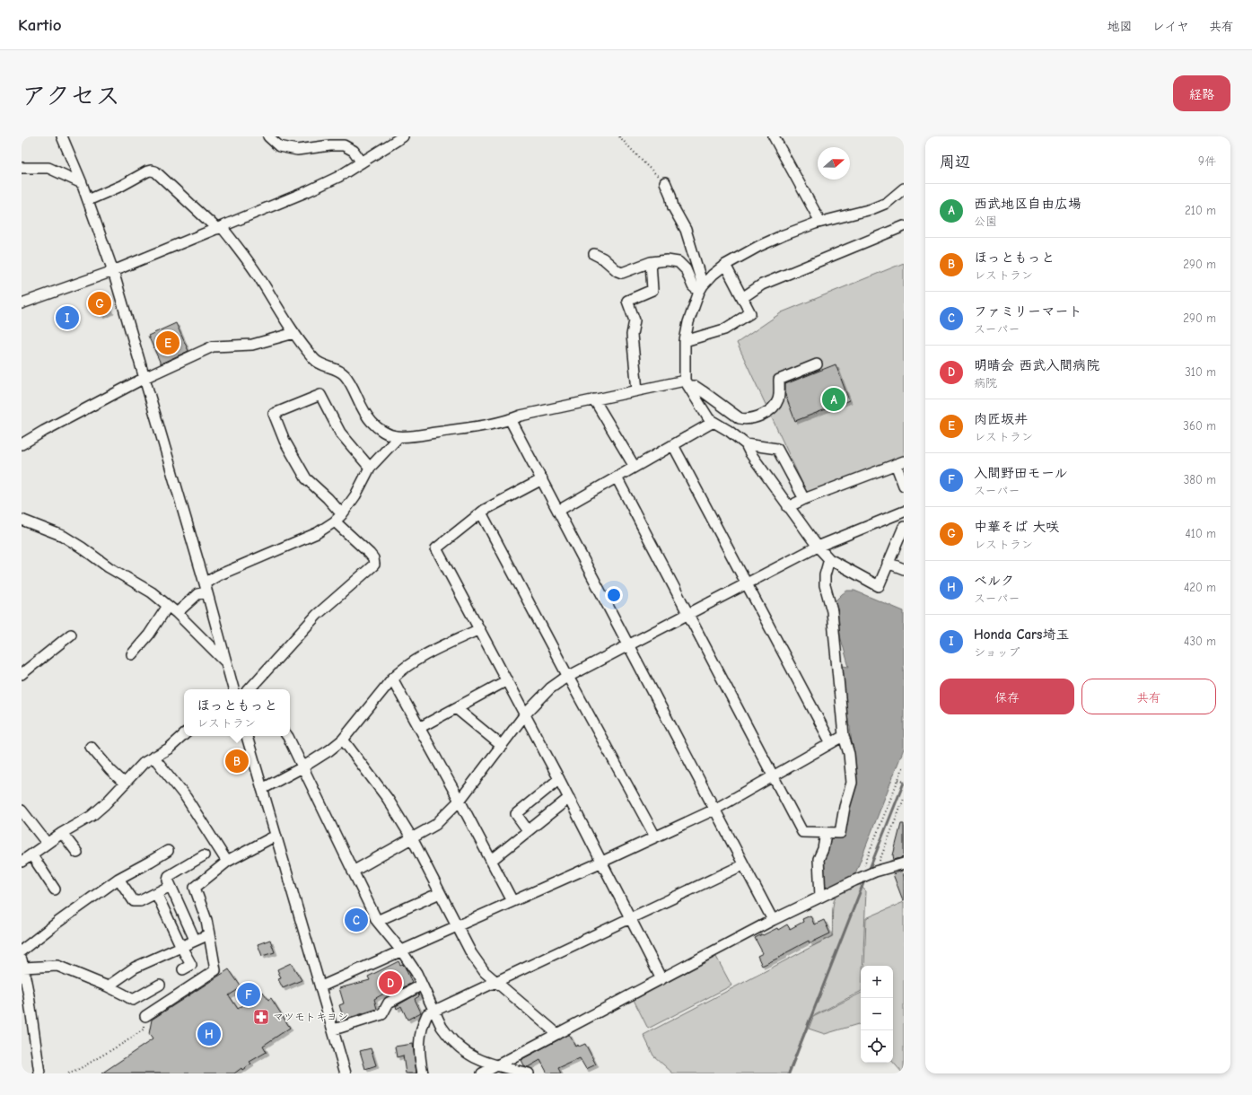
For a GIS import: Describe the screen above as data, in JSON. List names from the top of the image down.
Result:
{
  "places": {
    "pharmacy": ["マツモトキヨシ"]
  },
  "north": "right",
  "page": {
    "header": "Kartio",
    "nav": ["地図", "レイヤ", "共有"],
    "title": "アクセス",
    "buttons": [
      "経路",
      ["保存", "共有"]
    ],
    "heading": ["周辺", "9件"],
    "list": [
      {
        "mark": "A",
        "name": "西武地区自由広場",
        "note": "公園",
        "value": "210 m"
      },
      {
        "mark": "B",
        "name": "ほっともっと",
        "note": "レストラン",
        "value": "290 m"
      },
      {
        "mark": "C",
        "name": "ファミリーマート",
        "note": "スーパー",
        "value": "290 m"
      },
      {
        "mark": "D",
        "name": "明晴会 西武入間病院",
        "note": "病院",
        "value": "310 m"
      },
      {
        "mark": "E",
        "name": "肉匠坂井",
        "note": "レストラン",
        "value": "360 m"
      },
      {
        "mark": "F",
        "name": "入間野田モール",
        "note": "スーパー",
        "value": "380 m"
      },
      {
        "mark": "G",
        "name": "中華そば 大咲",
        "note": "レストラン",
        "value": "410 m"
      },
      {
        "mark": "H",
        "name": "ベルク",
        "note": "スーパー",
        "value": "420 m"
      },
      {
        "mark": "I",
        "name": "Honda Cars埼玉",
        "note": "ショップ",
        "value": "430 m"
      }
    ],
    "pins": [
      "G",
      "I",
      "E",
      "A",
      "B",
      "C",
      "D",
      "F",
      "H"
    ],
    "popup": ["ほっともっと", "レストラン"],
    "map_buttons": ["+", "−"]
  }
}
